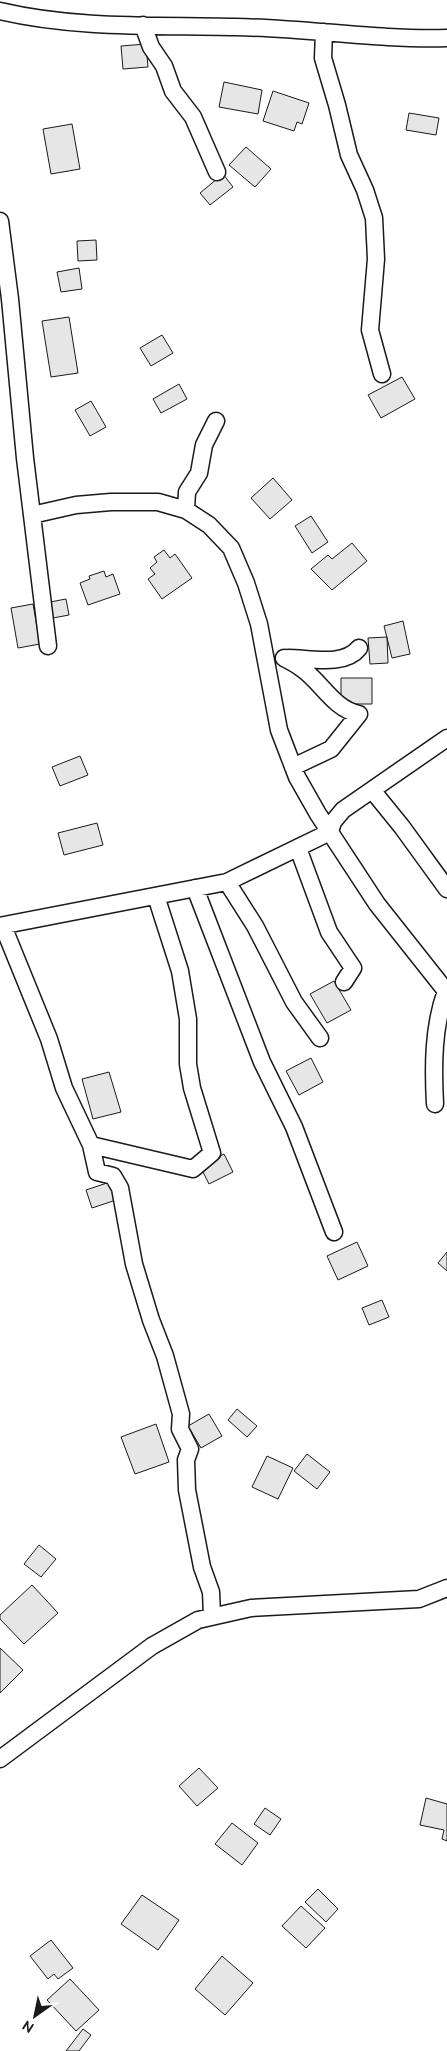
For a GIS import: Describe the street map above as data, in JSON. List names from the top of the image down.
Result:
{
  "north": "bottom left"
}
